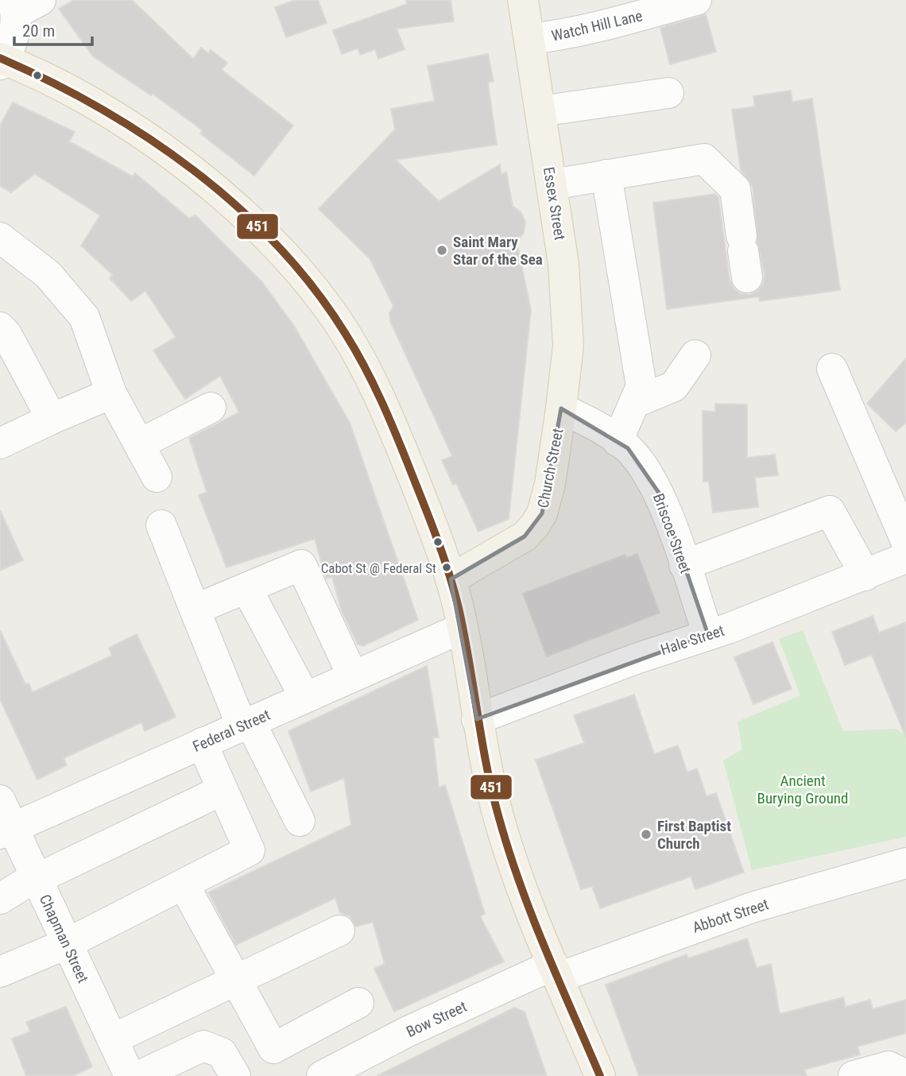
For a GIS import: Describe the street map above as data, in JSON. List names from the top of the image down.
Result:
{
  "streets": {
    "main road": ["Essex Street", "Church Street"],
    "street": [
      "Watch Hill Lane",
      "Briscoe Street",
      "Hale Street",
      "Federal Street",
      "Abbott Street",
      "Chapman Street",
      "Bow Street"
    ]
  },
  "crossings": [
    ["Watch Hill Lane", "Essex Street"],
    ["Essex Street", "Church Street"],
    ["Essex Street", "Briscoe Street"],
    ["Church Street", "Briscoe Street"],
    ["Briscoe Street", "Hale Street"],
    ["Federal Street", "Chapman Street"],
    ["Abbott Street", "Bow Street"]
  ],
  "parks": ["Ancient Burying Ground"],
  "places": ["Saint Mary Star of the Sea", "Cabot St @ Federal St", "First Baptist Church"],
  "lines": ["transit line 451"],
  "scale_bar": "20 m"
}
